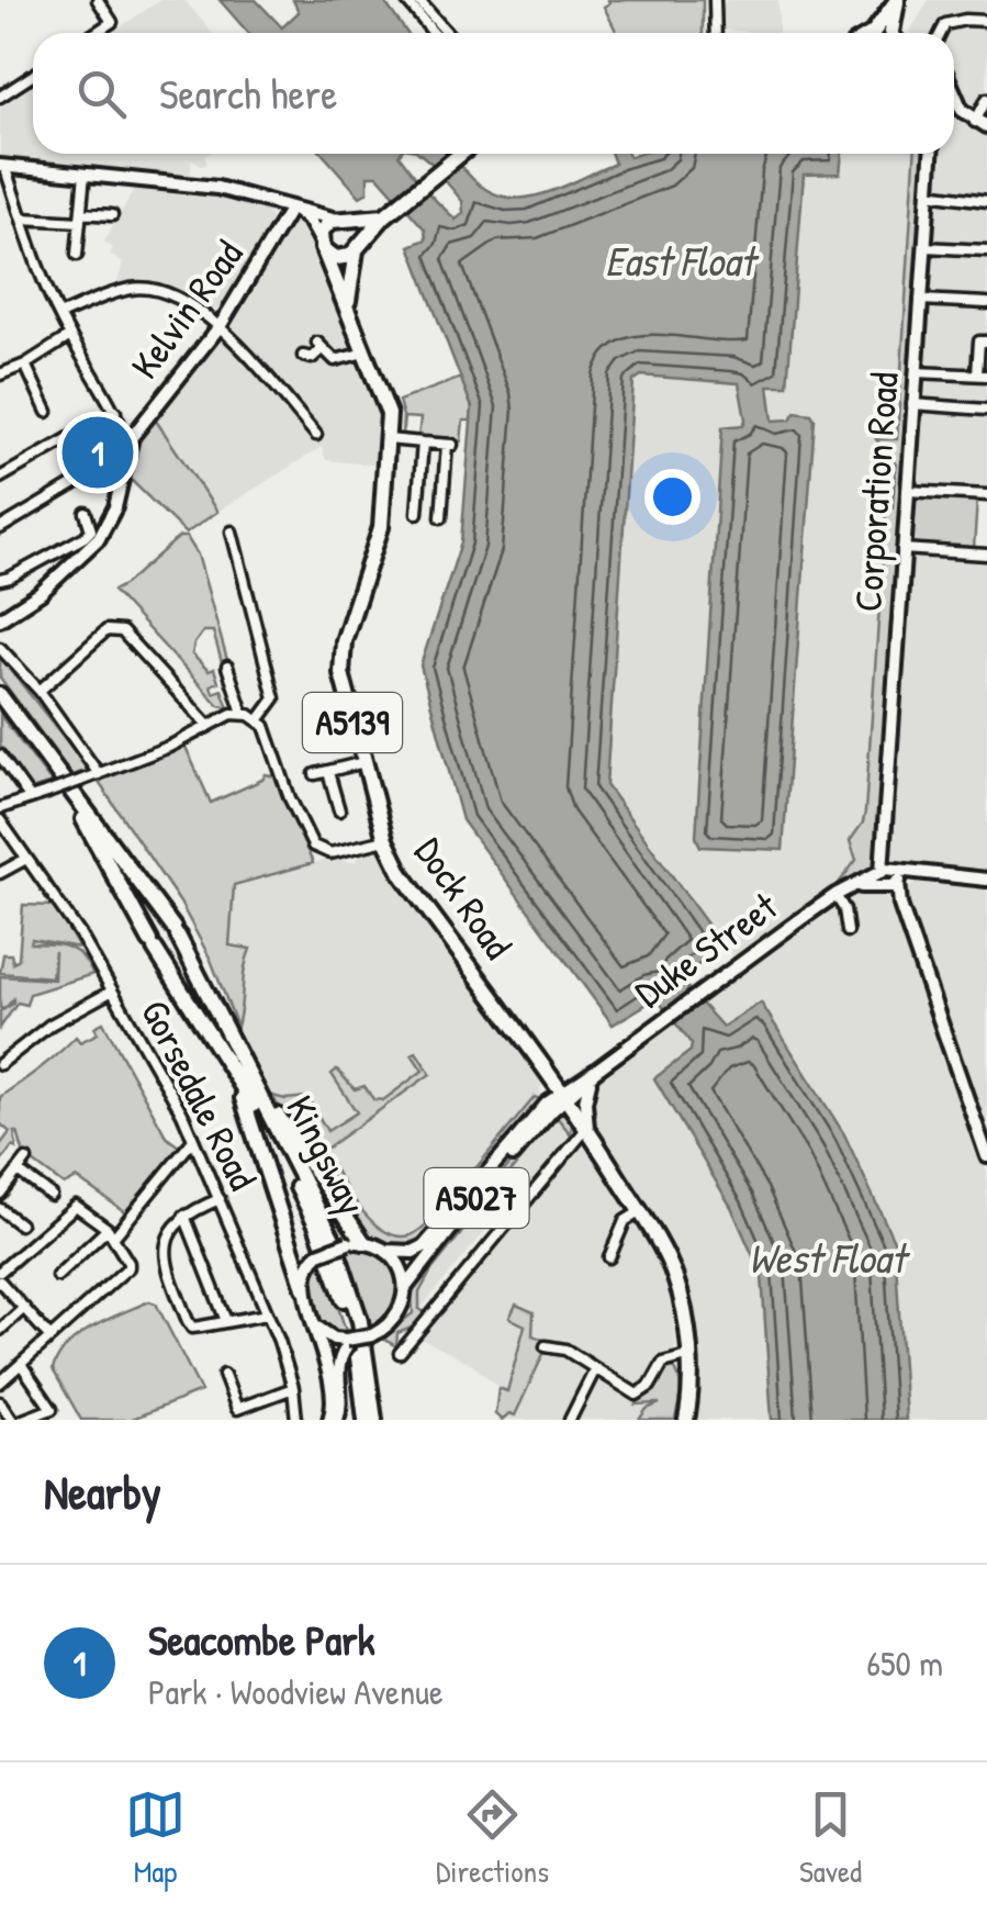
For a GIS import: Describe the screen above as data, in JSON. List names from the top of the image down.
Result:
{
  "streets": {
    "highway": ["A5139", "Dock Road", "Kingsway"],
    "main road": [
      "Kelvin Road",
      "Corporation Road",
      "Duke Street",
      "A5027"
    ],
    "street": ["Gorsedale Road"]
  },
  "crossings": [
    ["Corporation Road", "Duke Street"],
    ["Dock Road", "Duke Street"],
    ["Dock Road", "A5027"],
    ["Duke Street", "A5027"]
  ],
  "water": ["East Float", "West Float"],
  "page": {
    "search": "Search here",
    "pins": "1",
    "heading": "Nearby",
    "list": [
      {
        "mark": "1",
        "name": "Seacombe Park",
        "note": "Park · Woodview Avenue",
        "value": "650 m"
      }
    ],
    "nav": ["Map", "Directions", "Saved"]
  }
}
